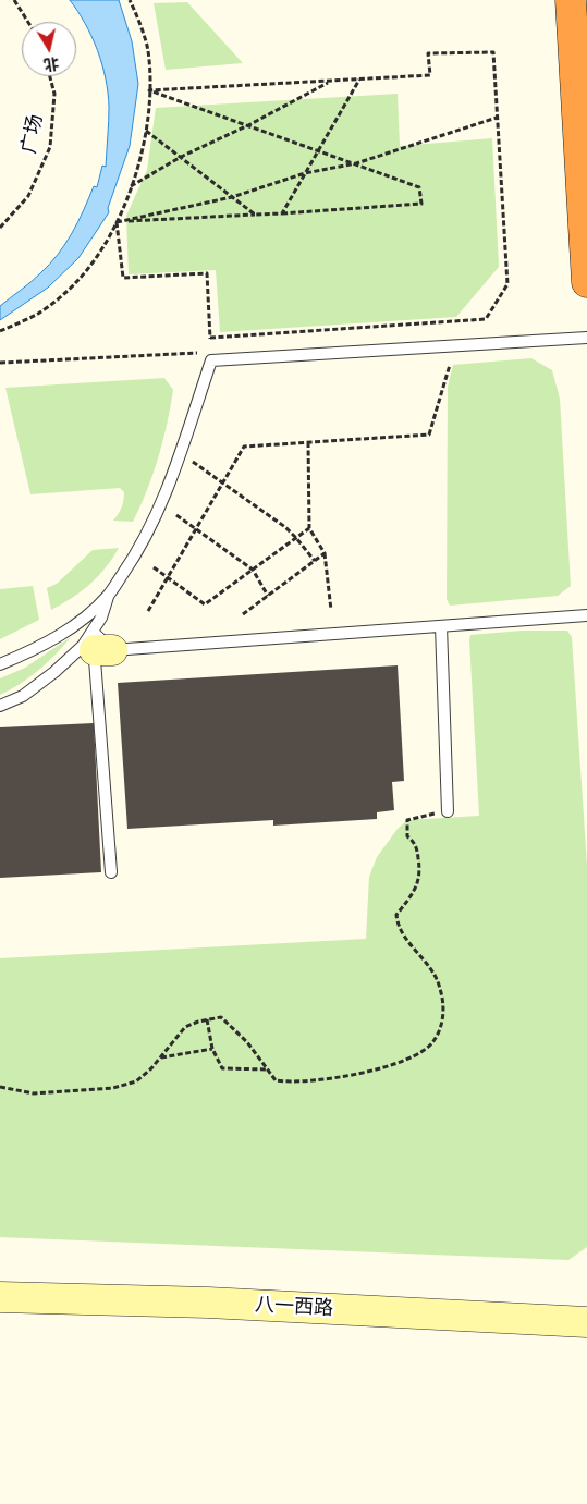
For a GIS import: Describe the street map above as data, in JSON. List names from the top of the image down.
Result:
{
  "streets": {
    "main road": ["八一西路"],
    "path": ["广场"]
  },
  "north": "bottom"
}
